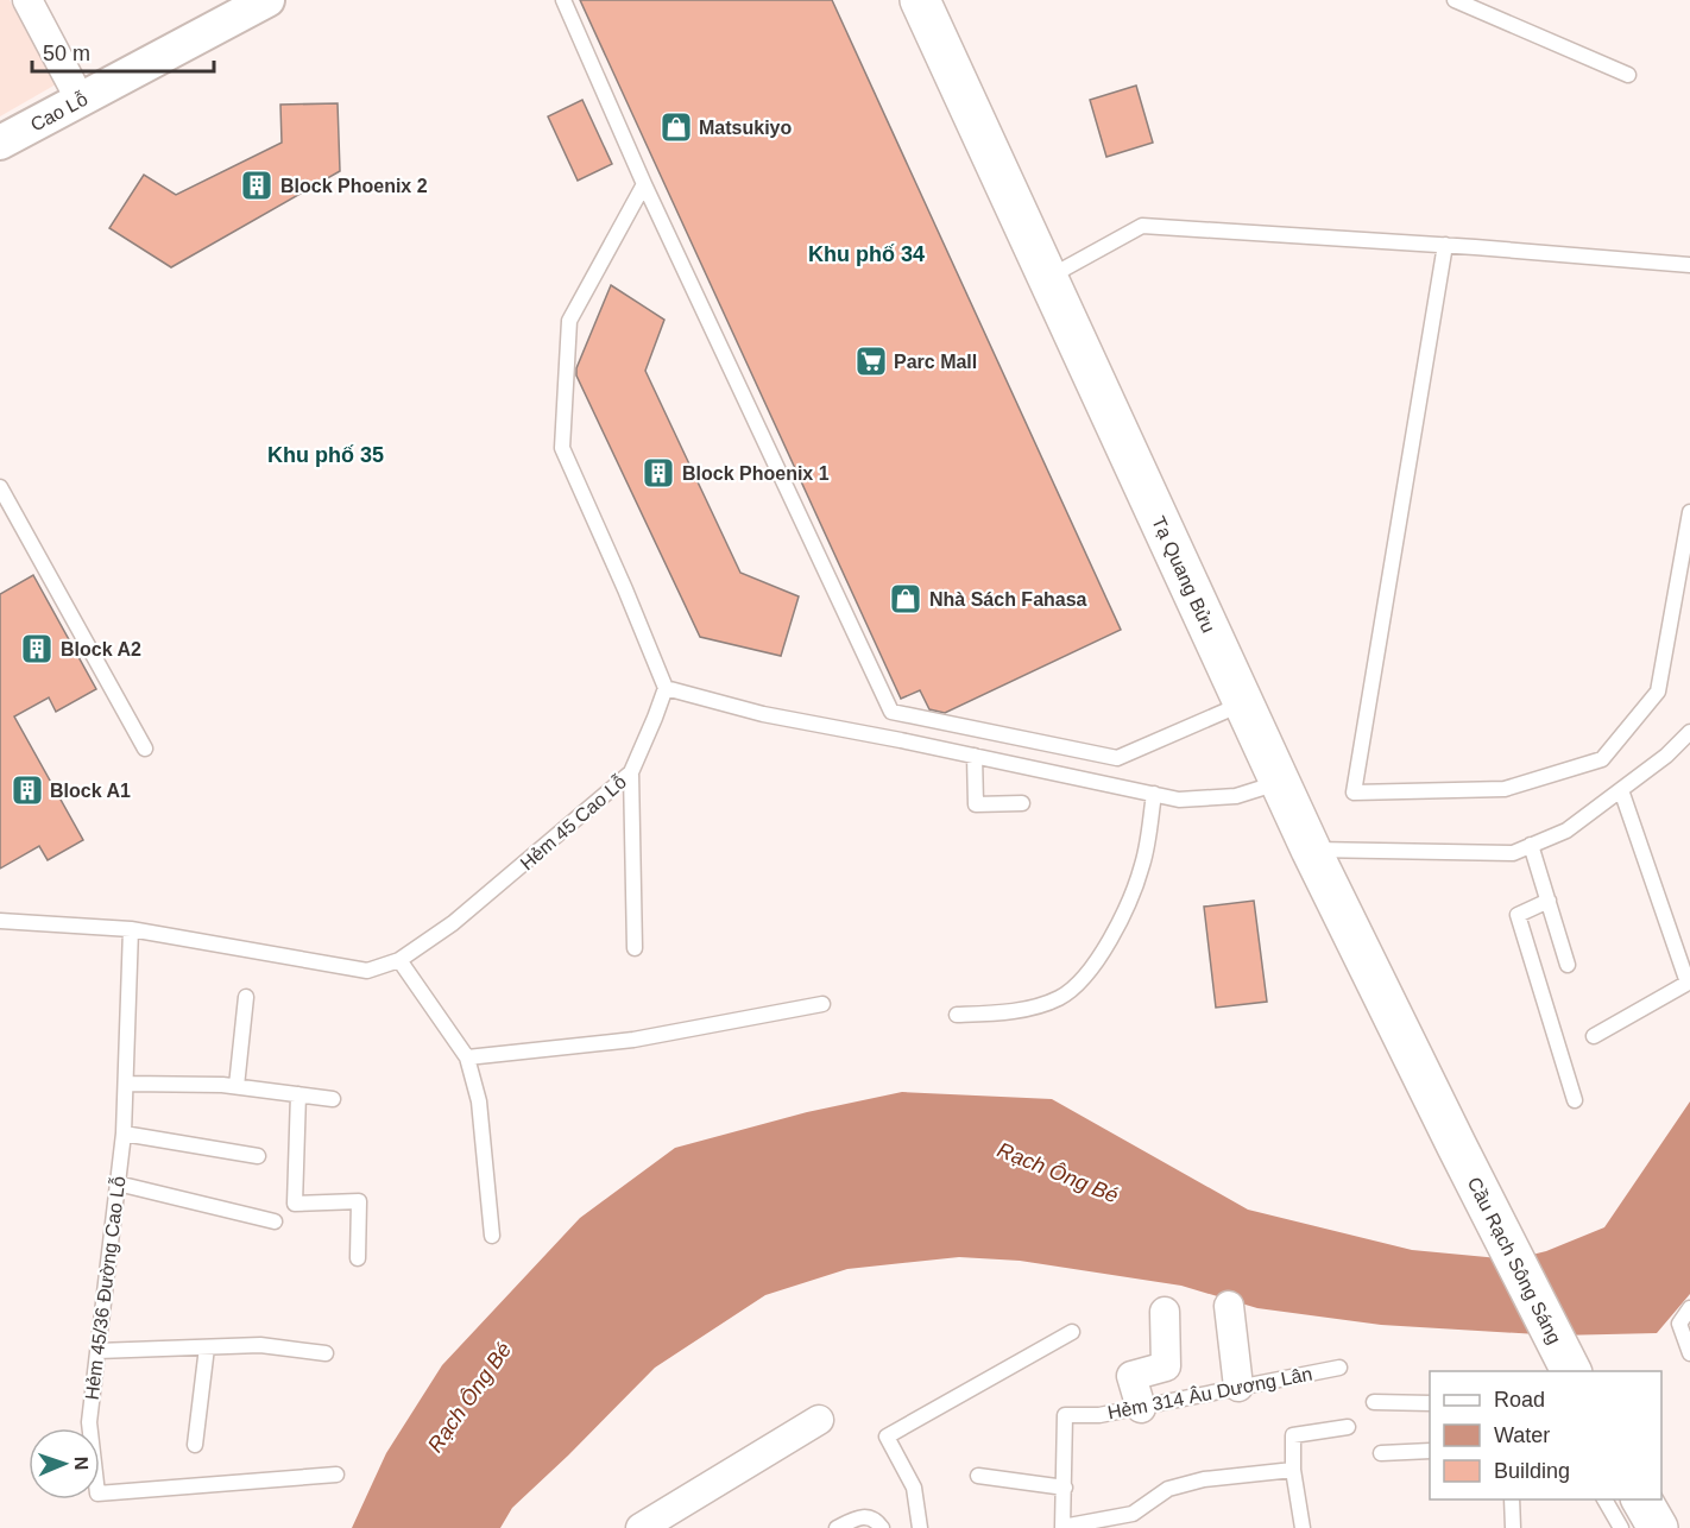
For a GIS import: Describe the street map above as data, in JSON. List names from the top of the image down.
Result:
{
  "streets": {
    "main road": ["Tạ Quang Bửu", "Cầu Rạch Sông Sáng"],
    "street": ["Cao Lỗ"],
    "lane": ["Hẻm 45 Cao Lỗ", "Hẻm 45/36 Đường Cao Lỗ", "Hẻm 314 Âu Dương Lân"]
  },
  "crossings": [
    ["Tạ Quang Bửu", "Cầu Rạch Sông Sáng"],
    ["Hẻm 45 Cao Lỗ", "Hẻm 45/36 Đường Cao Lỗ"]
  ],
  "districts": ["Khu phố 34", "Khu phố 35"],
  "water": ["Rạch Ông Bé"],
  "places": {
    "shop": ["Matsukiyo", "Nhà Sách Fahasa"],
    "building": [
      "Block Phoenix 2",
      "Block Phoenix 1",
      "Block A2",
      "Block A1"
    ],
    "supermarket": ["Parc Mall"]
  },
  "legend": ["Road", "Water", "Building"],
  "scale_bar": "50 m",
  "north": "right"
}
